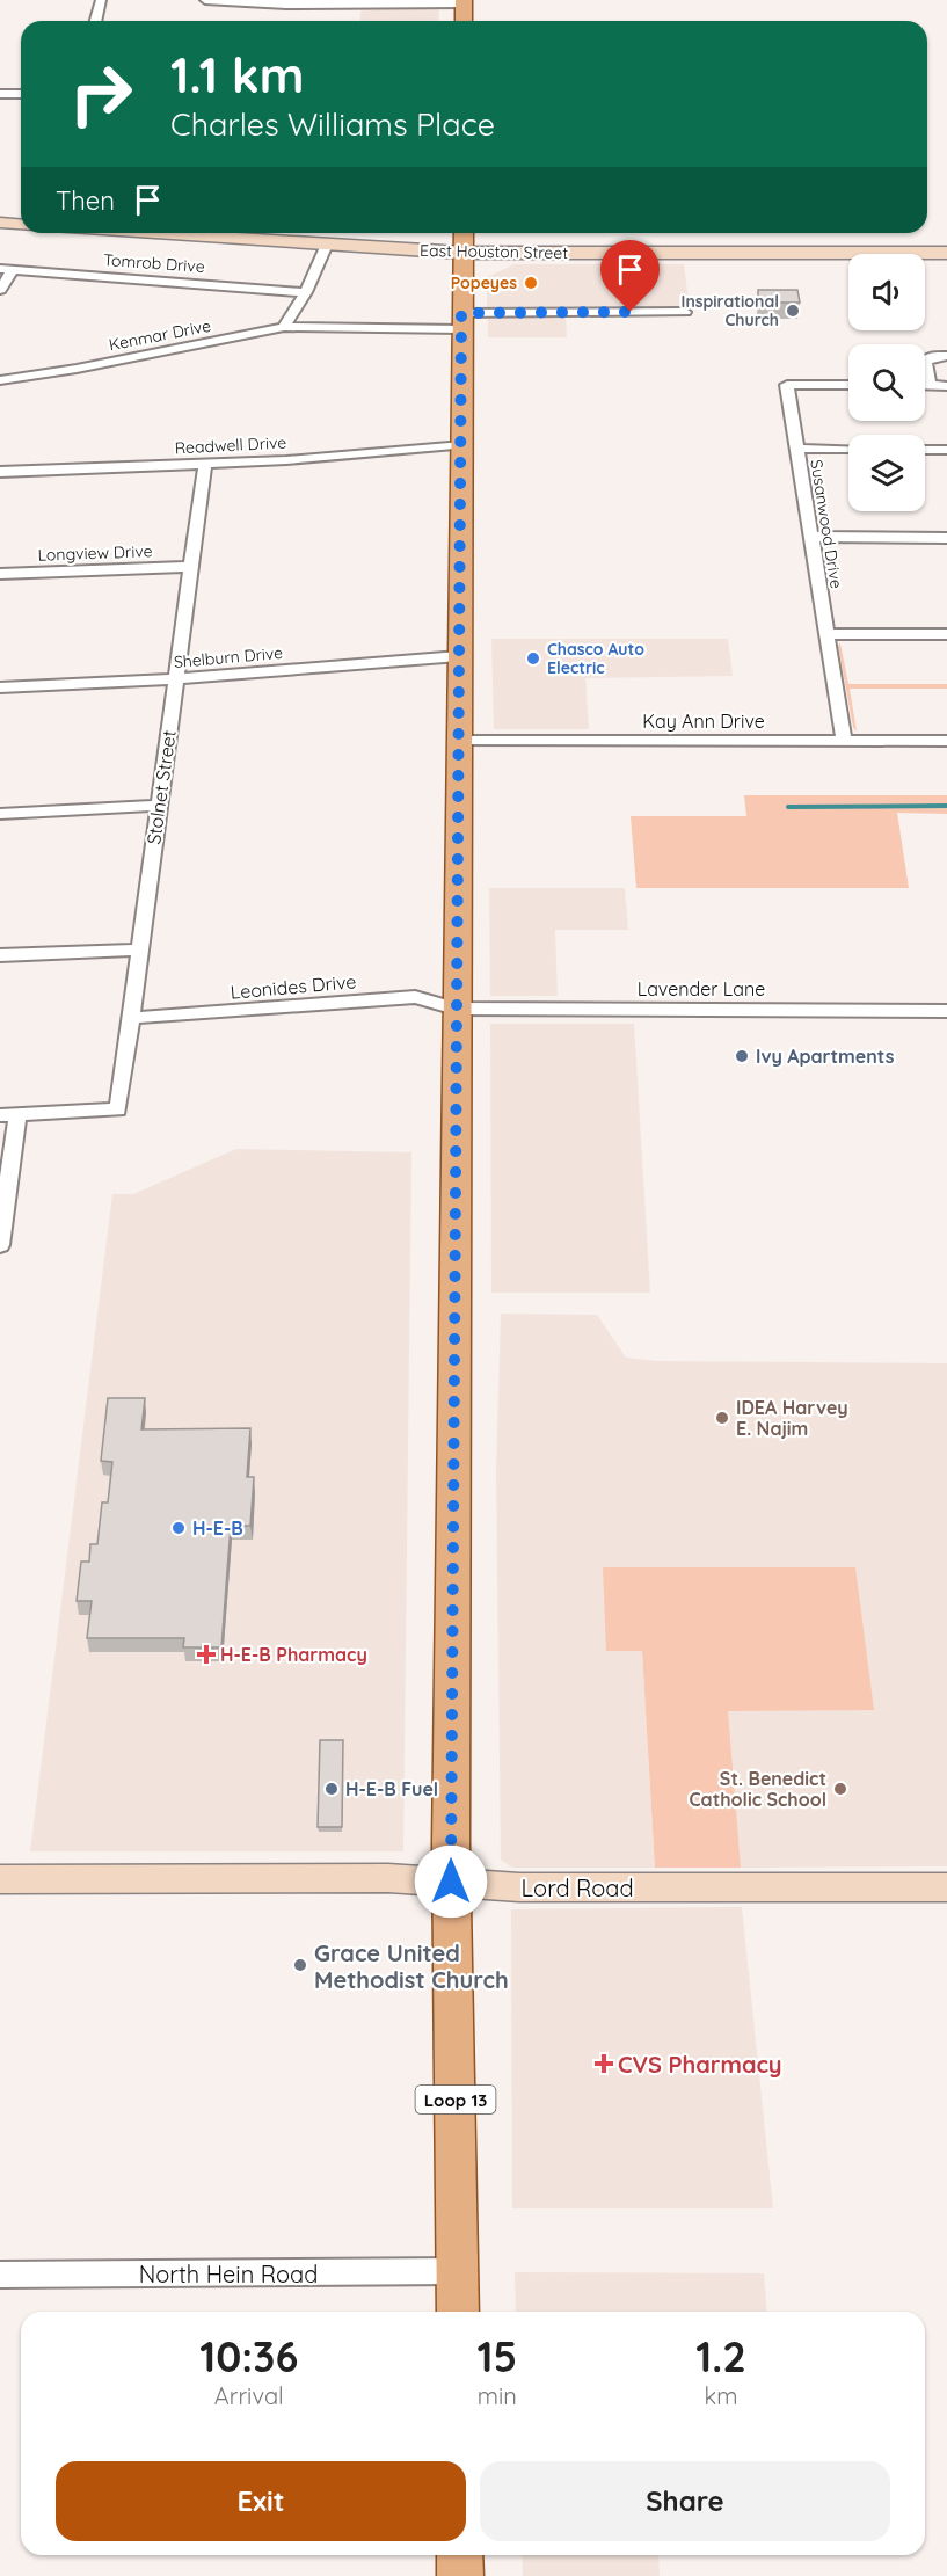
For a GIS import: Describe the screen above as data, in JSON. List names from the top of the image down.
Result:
{
  "streets": {
    "main road": ["East Houston Street", "Lord Road", "Loop 13"],
    "street": [
      "Tomrob Drive",
      "Kenmar Drive",
      "Readwell Drive",
      "Susanwood Drive",
      "Longview Drive",
      "Shelburn Drive",
      "Kay Ann Drive",
      "Stolnet Street",
      "Leonides Drive",
      "Lavender Lane",
      "North Hein Road"
    ]
  },
  "crossings": [
    ["East Houston Street", "Loop 13"],
    ["Readwell Drive", "Stolnet Street"],
    ["Readwell Drive", "Loop 13"],
    ["Susanwood Drive", "Kay Ann Drive"],
    ["Longview Drive", "Stolnet Street"],
    ["Shelburn Drive", "Stolnet Street"],
    ["Shelburn Drive", "Loop 13"],
    ["Kay Ann Drive", "Loop 13"],
    ["Stolnet Street", "Leonides Drive"],
    ["Leonides Drive", "Lavender Lane"],
    ["Leonides Drive", "Loop 13"],
    ["Lavender Lane", "Loop 13"],
    ["Lord Road", "Loop 13"],
    ["Loop 13", "North Hein Road"]
  ],
  "places": {
    "other": [
      "Popeyes",
      "Inspirational Church",
      "Chasco Auto Electric",
      "Ivy Apartments",
      "IDEA Harvey E. Najim",
      "H-E-B",
      "H-E-B Fuel",
      "St. Benedict Catholic School",
      "Grace United Methodist Church"
    ],
    "health": ["H-E-B Pharmacy", "CVS Pharmacy"]
  },
  "page": {
    "turn": ["1.1 km", "Charles Williams Place"],
    "then": "Then",
    "eta": [
      "10:36",
      "Arrival",
      "15",
      "min",
      "1.2",
      "km"
    ],
    "buttons": ["Exit", "Share"]
  }
}
